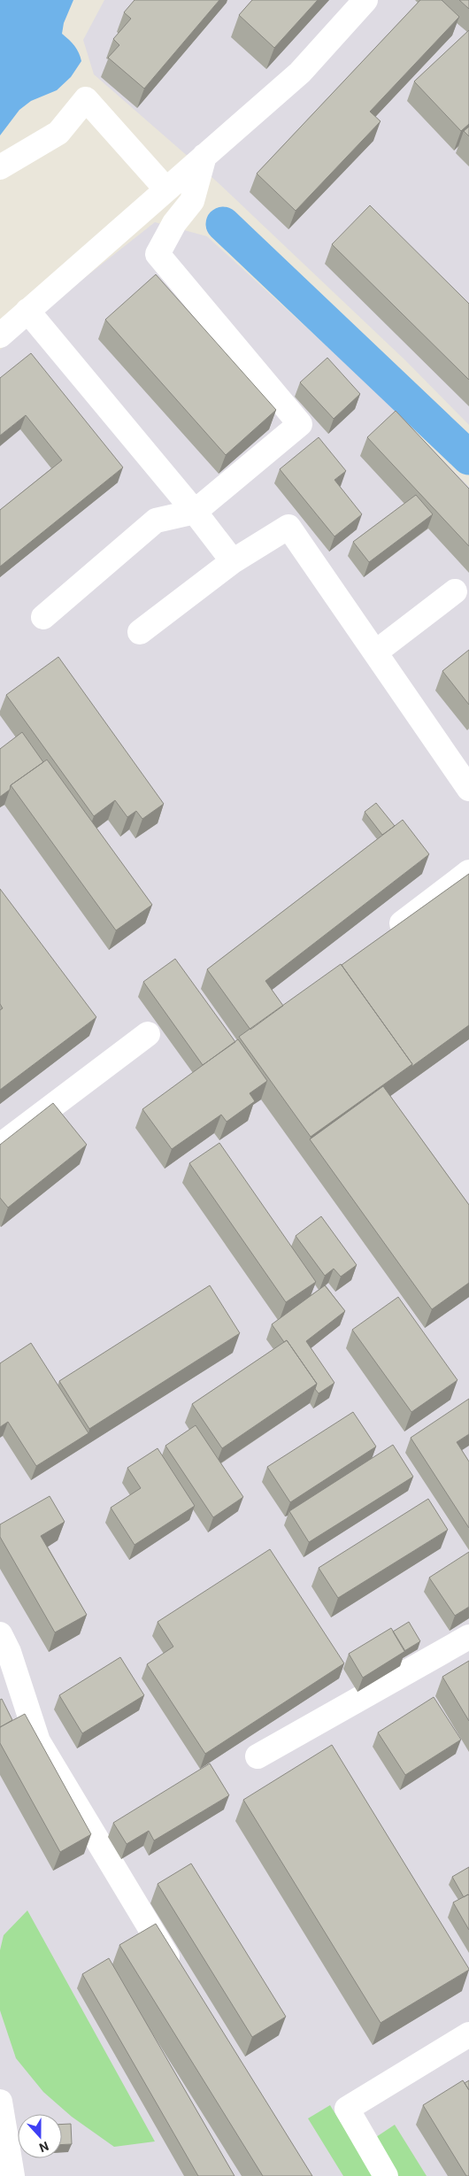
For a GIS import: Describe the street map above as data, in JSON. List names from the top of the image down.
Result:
{
  "north": "bottom"
}
